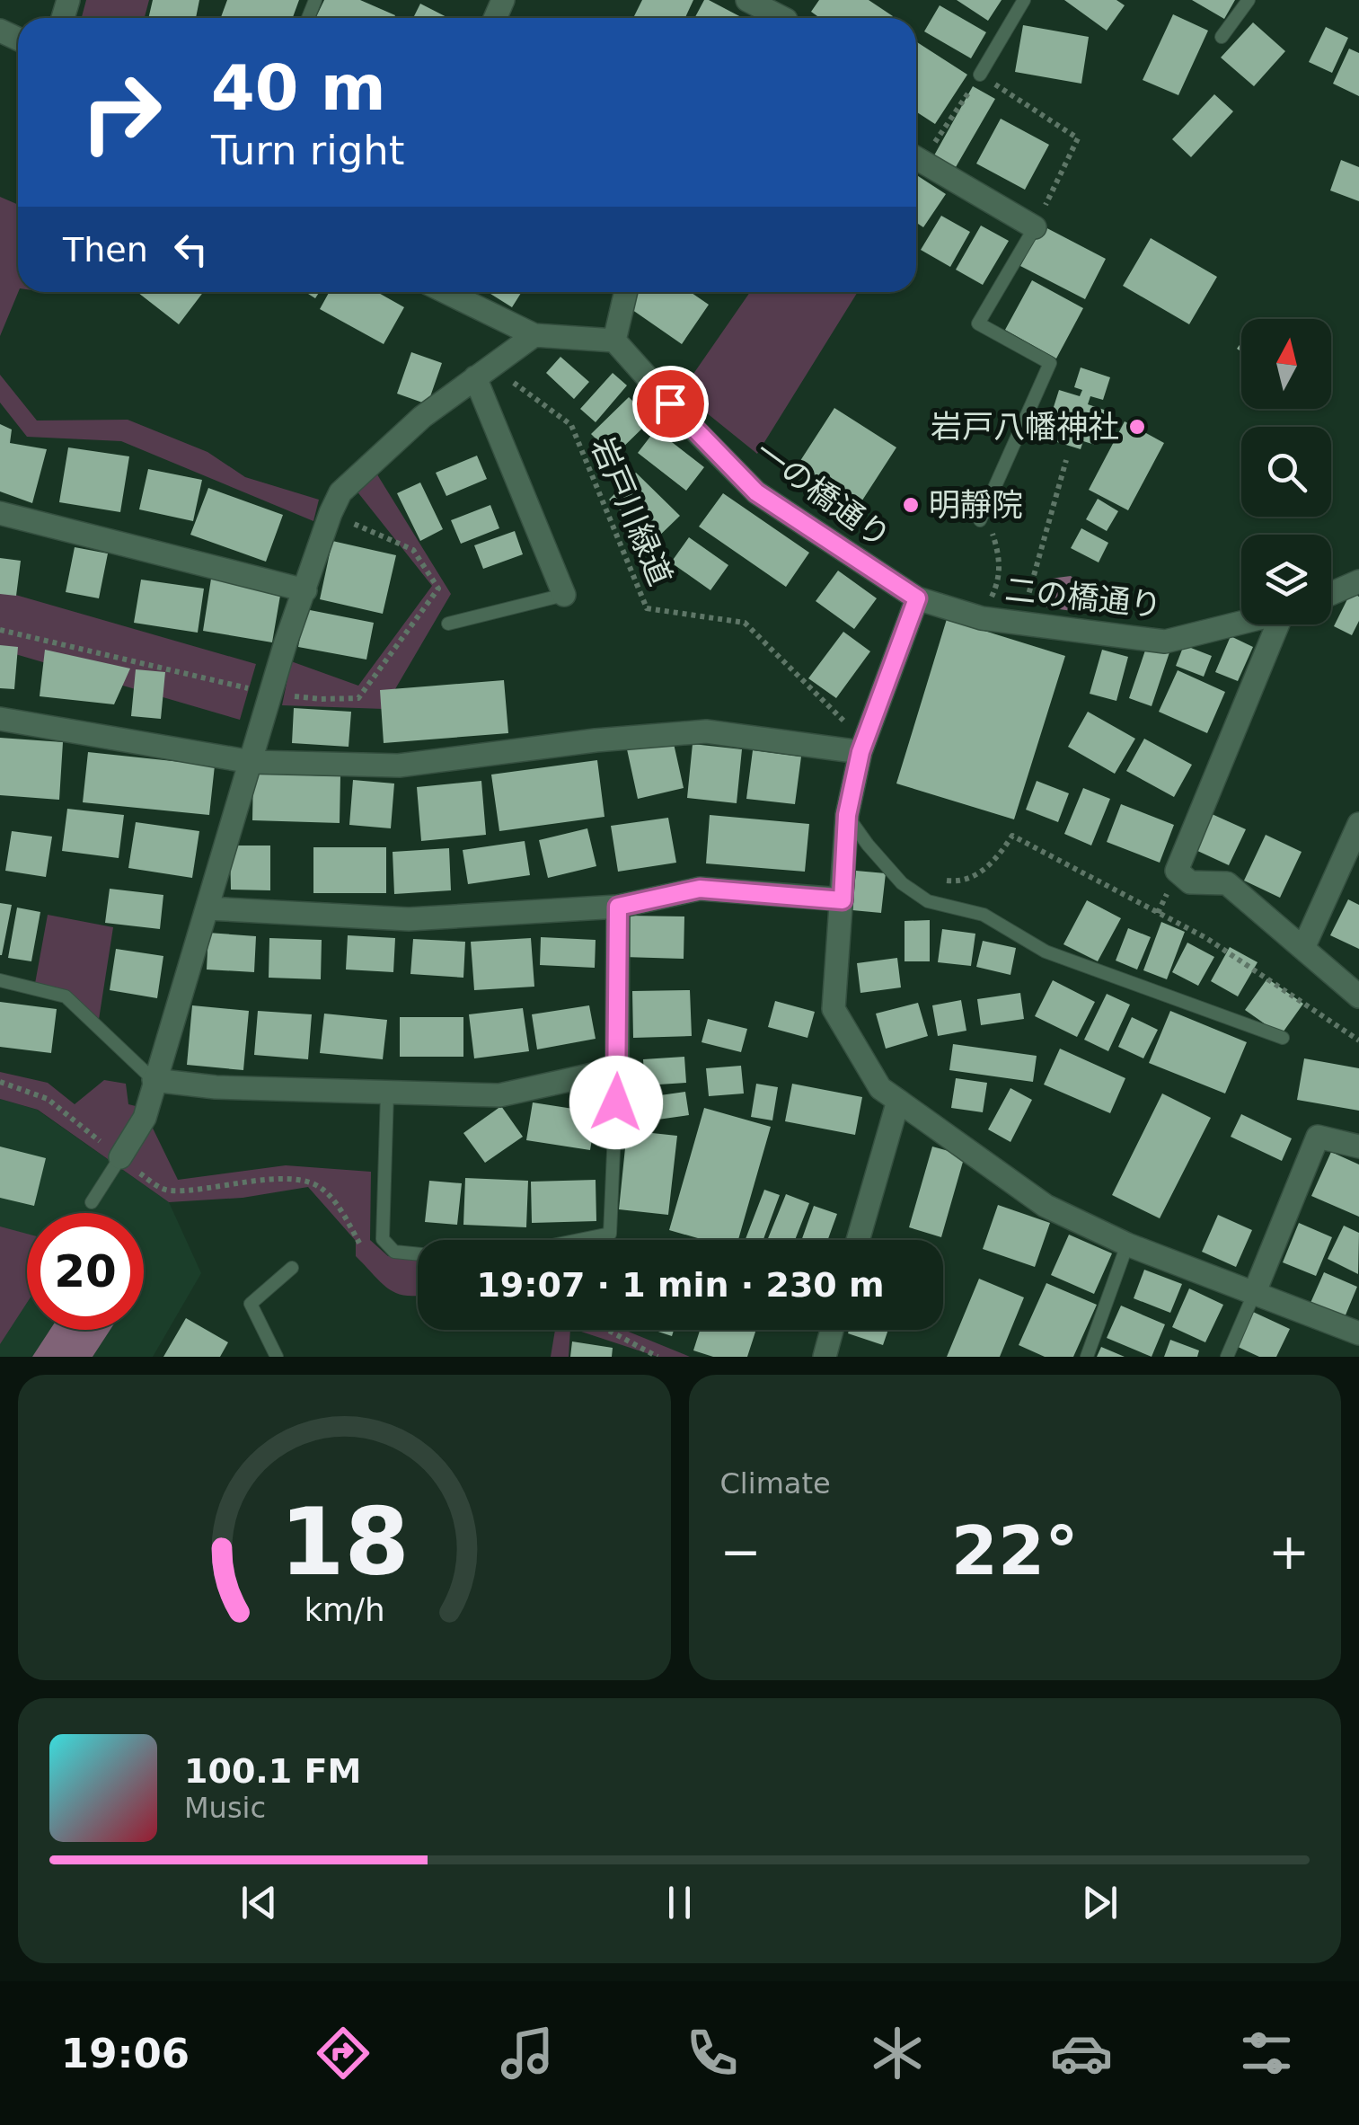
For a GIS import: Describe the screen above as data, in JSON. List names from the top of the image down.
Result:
{
  "streets": {
    "street": ["一の橋通り", "二の橋通り"],
    "path": ["岩戸川緑道"]
  },
  "crossings": [
    ["一の橋通り", "二の橋通り"]
  ],
  "places": ["岩戸八幡神社", "明靜院"],
  "north": "top",
  "page": {
    "turn": ["40 m", "Turn right"],
    "then": "Then",
    "limit": "20",
    "trip": "19:07 · 1 min · 230 m",
    "tile": "Climate",
    "heat": ["−", "22°", "+"],
    "song": ["100.1 FM", "Music"],
    "tabs": "19:06",
    "gauge": ["18", "km/h"]
  }
}
